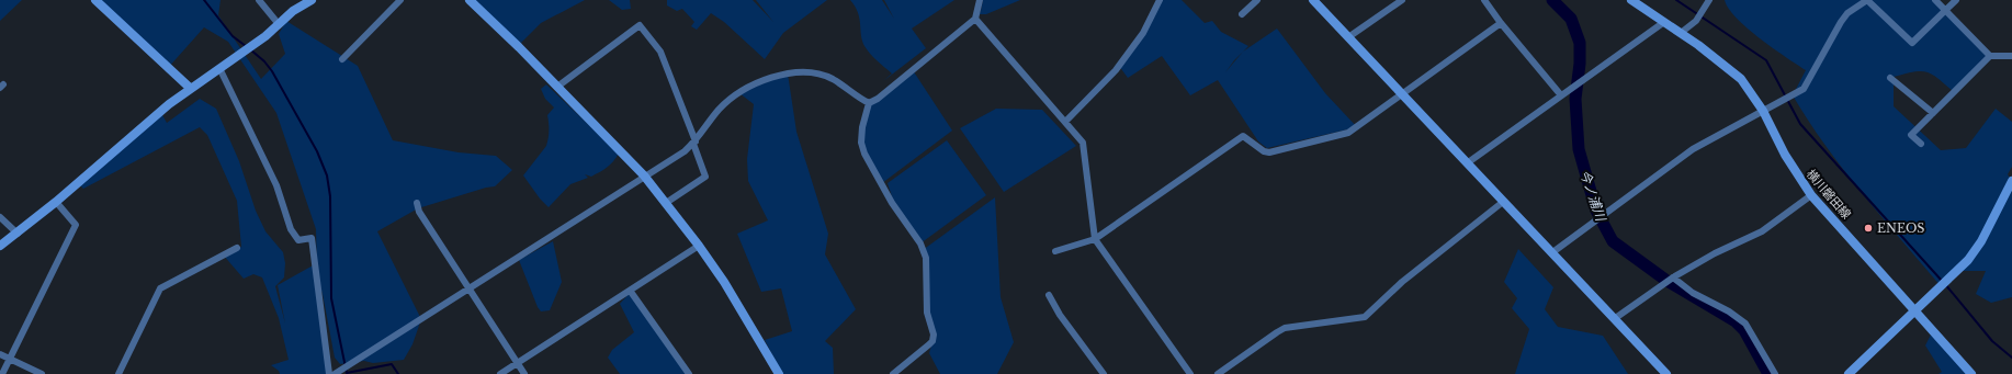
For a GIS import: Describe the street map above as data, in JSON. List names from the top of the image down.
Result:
{
  "streets": {
    "street": ["横川磐田線"]
  },
  "water": ["今ノ浦川"],
  "places": ["ENEOS"]
}
